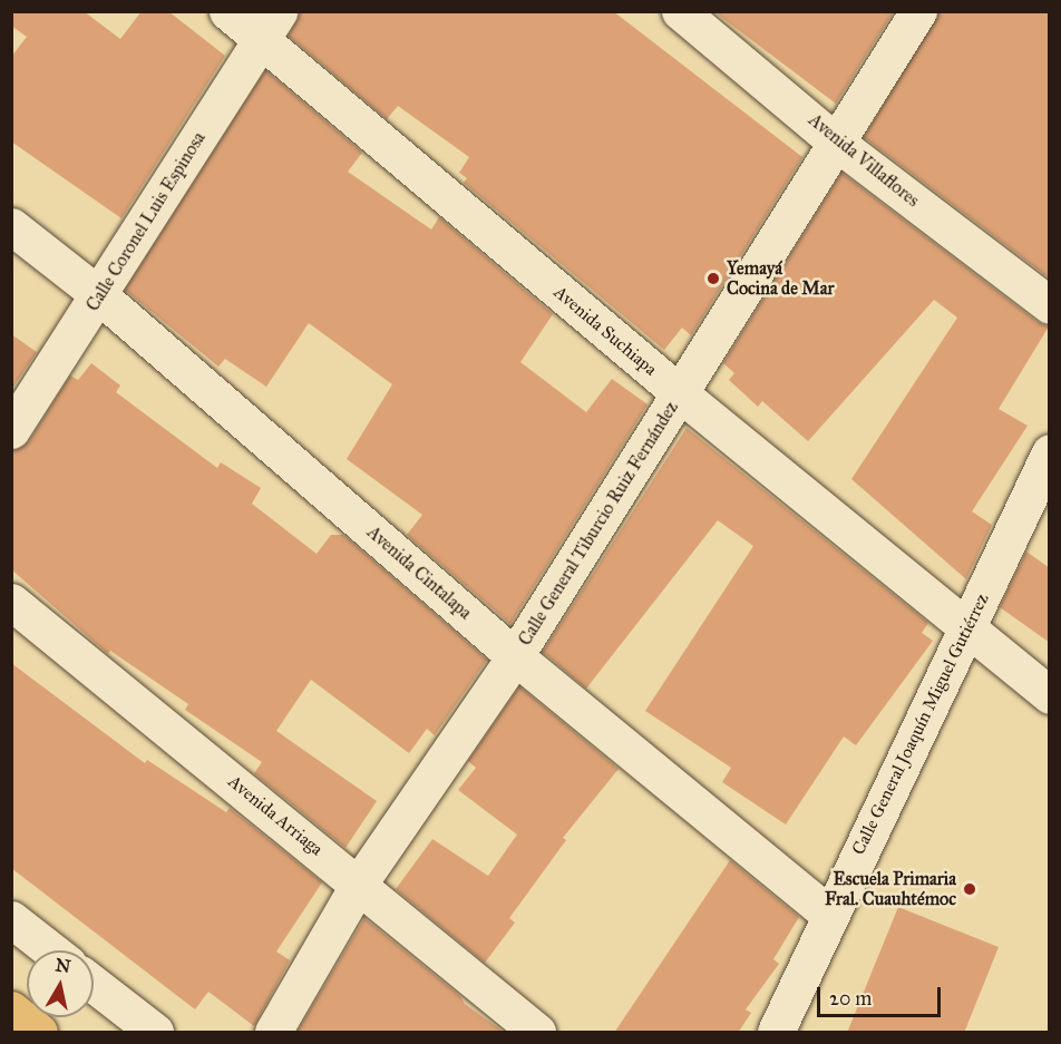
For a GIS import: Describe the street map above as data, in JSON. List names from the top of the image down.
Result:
{
  "streets": {
    "street": [
      "Avenida Villaflores",
      "Calle Coronel Luis Espinosa",
      "Avenida Suchiapa",
      "Calle General Tiburcio Ruiz Fernández",
      "Avenida Cintalapa",
      "Calle General Joaquín Miguel Gutiérrez",
      "Avenida Arriaga"
    ]
  },
  "crossings": [
    ["Avenida Villaflores", "Calle General Tiburcio Ruiz Fernández"],
    ["Calle Coronel Luis Espinosa", "Avenida Suchiapa"],
    ["Calle Coronel Luis Espinosa", "Avenida Cintalapa"],
    ["Avenida Suchiapa", "Calle General Tiburcio Ruiz Fernández"],
    ["Avenida Suchiapa", "Calle General Joaquín Miguel Gutiérrez"],
    ["Calle General Tiburcio Ruiz Fernández", "Avenida Cintalapa"],
    ["Calle General Tiburcio Ruiz Fernández", "Avenida Arriaga"],
    ["Avenida Cintalapa", "Calle General Joaquín Miguel Gutiérrez"]
  ],
  "places": ["Yemayá Cocina de Mar", "Escuela Primaria Fral. Cuauhtémoc"],
  "scale_bar": "20 m",
  "north": "top"
}
